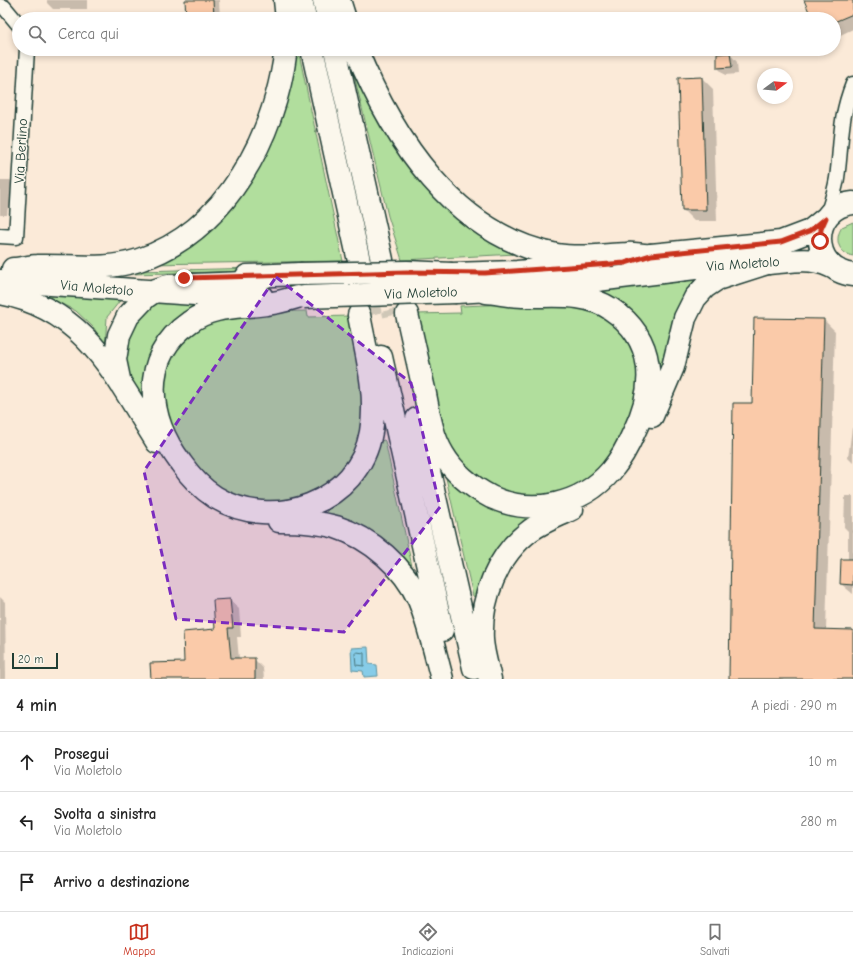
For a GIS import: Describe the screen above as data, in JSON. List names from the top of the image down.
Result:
{
  "streets": {
    "main road": ["Via Moletolo"],
    "street": ["Via Berlino"]
  },
  "scale_bar": "20 m",
  "north": "right",
  "page": {
    "search": "Cerca qui",
    "scale": "20 m",
    "heading": ["4 min", "A piedi · 290 m"],
    "list": [
      ["Prosegui", "Via Moletolo", "10 m"],
      ["Svolta a sinistra", "Via Moletolo", "280 m"],
      "Arrivo a destinazione"
    ],
    "nav": ["Mappa", "Indicazioni", "Salvati"]
  }
}
